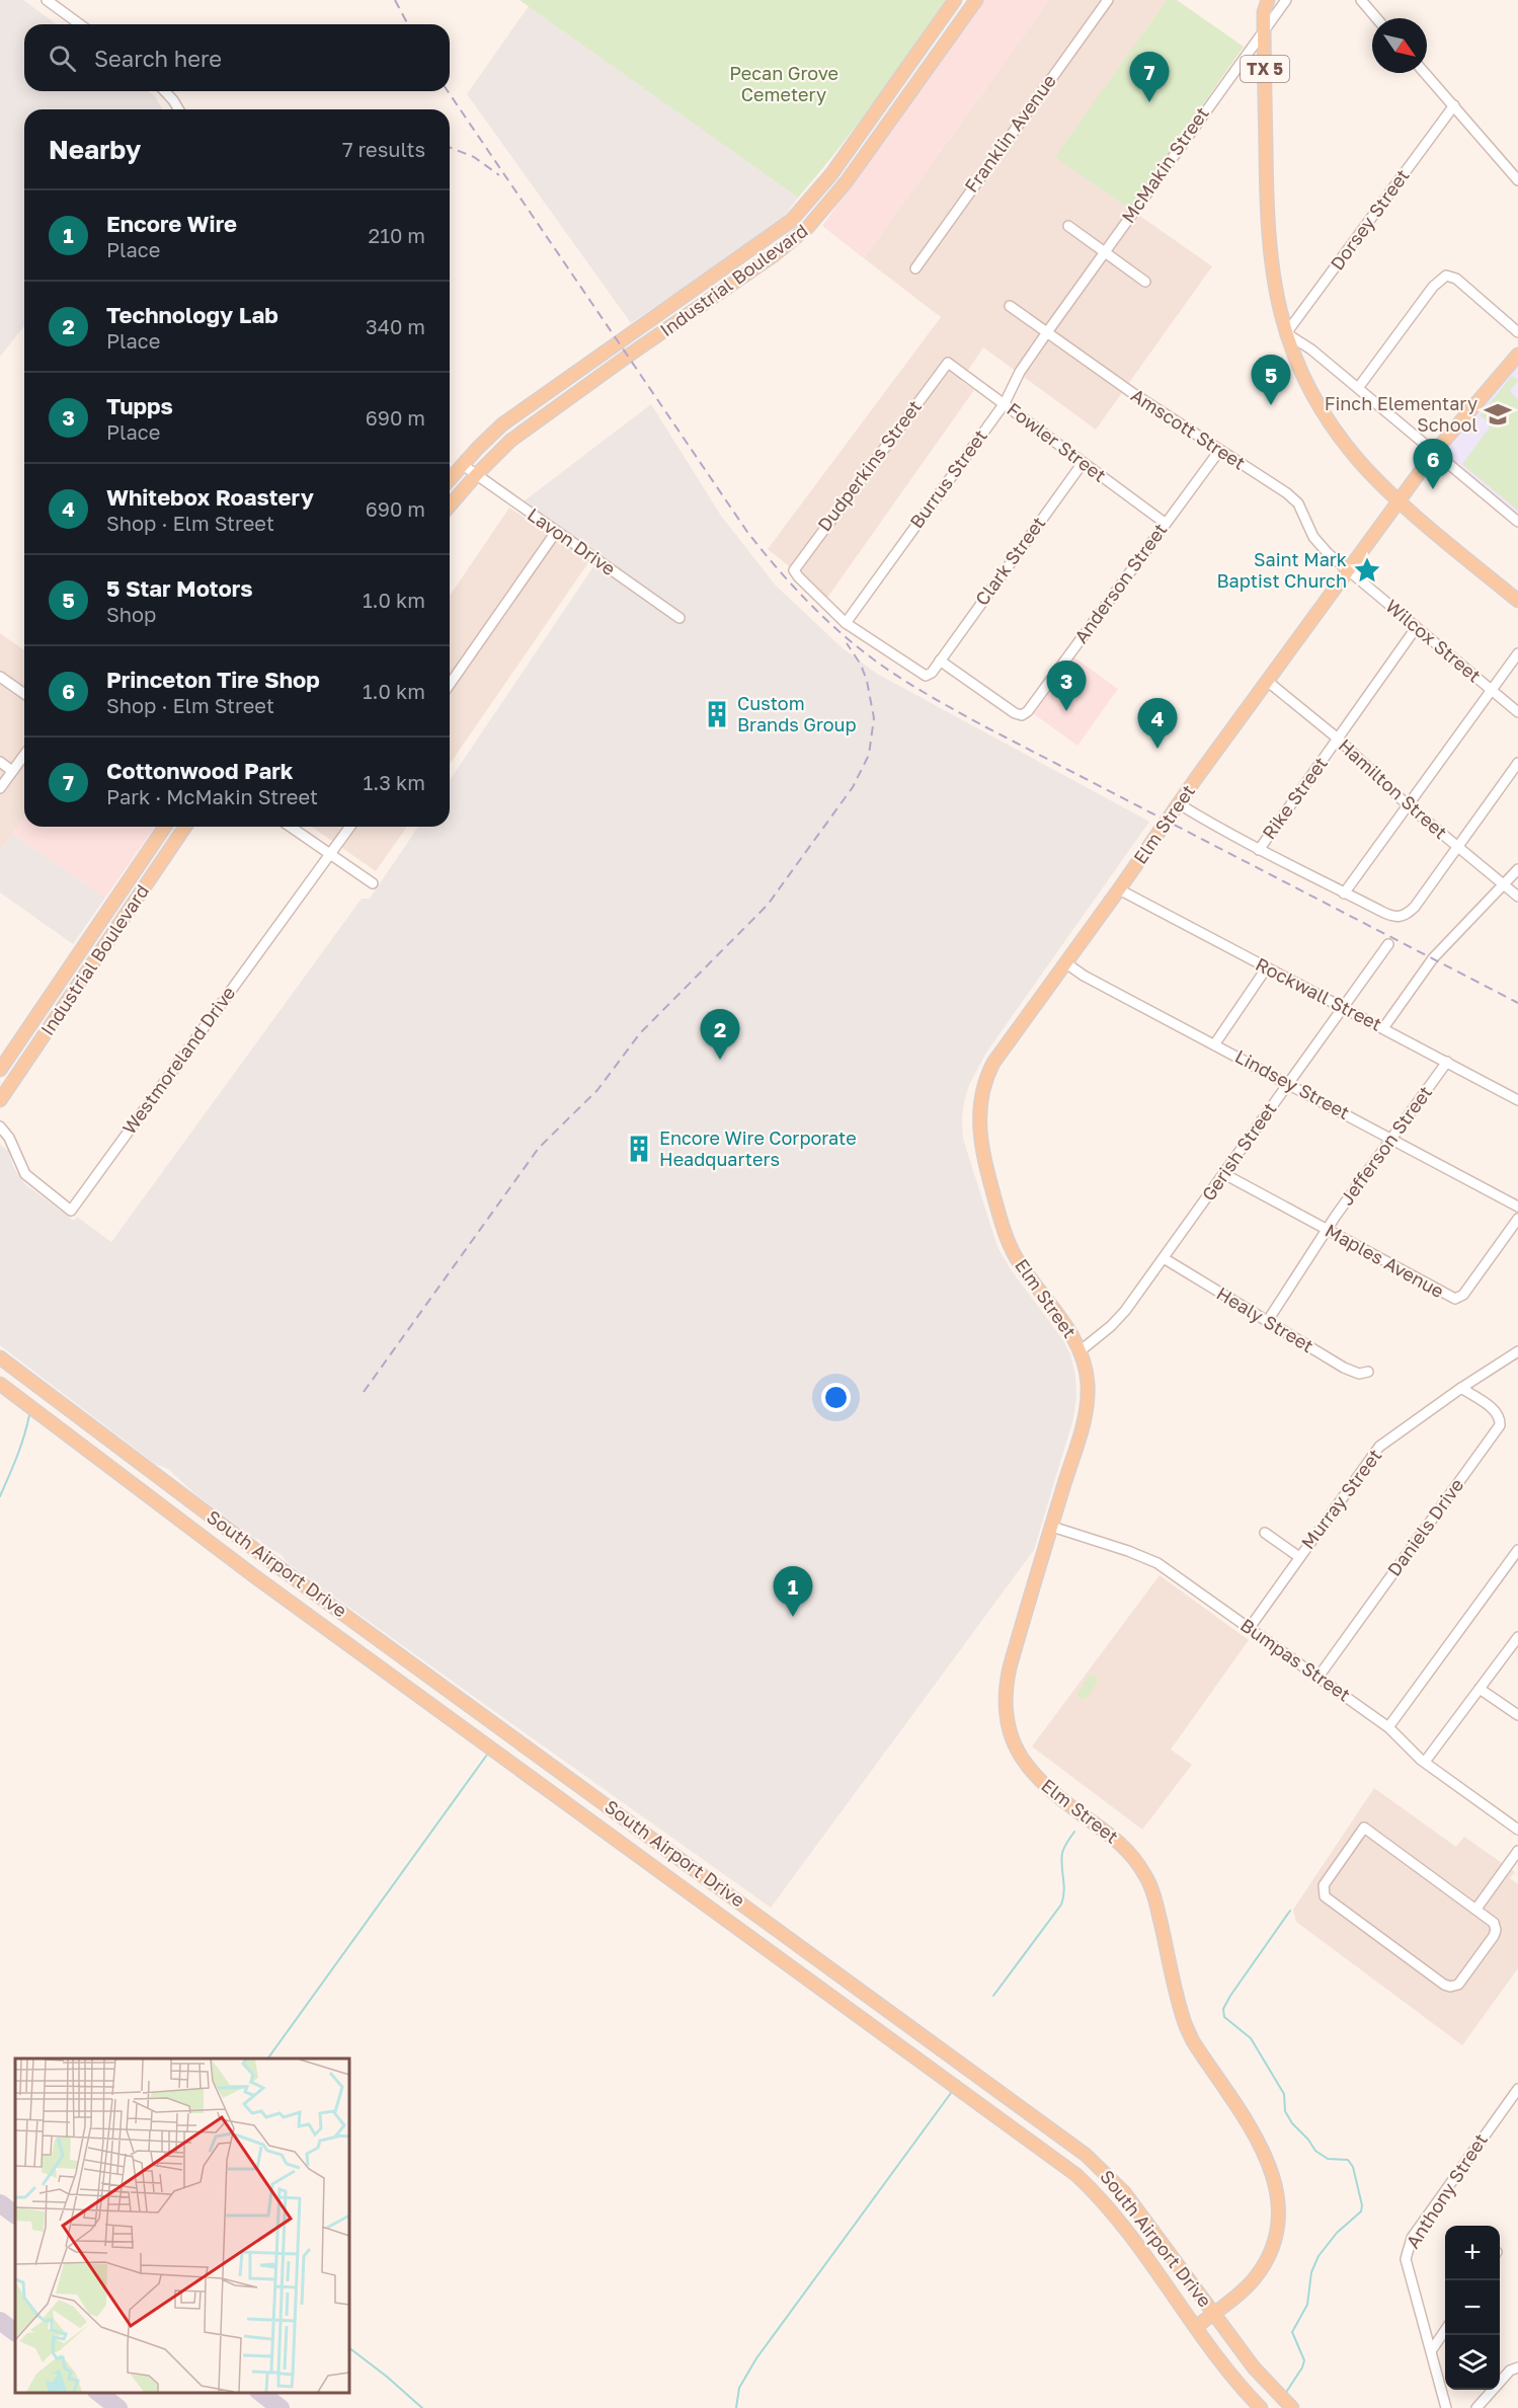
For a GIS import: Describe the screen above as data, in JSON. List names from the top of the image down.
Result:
{
  "streets": {
    "main road": [
      "TX 5",
      "Industrial Boulevard",
      "Elm Street",
      "South Airport Drive"
    ],
    "street": [
      "Franklin Avenue",
      "McMakin Street",
      "Dorsey Street",
      "Amscott Street",
      "Fowler Street",
      "Dudperkins Street",
      "Burrus Street",
      "Lavon Drive",
      "Clark Street",
      "Anderson Street",
      "Wilcox Street",
      "Hamilton Street",
      "Rike Street",
      "Rockwall Street",
      "Westmoreland Drive",
      "Lindsey Street",
      "Jefferson Street",
      "Gerish Street",
      "Maples Avenue",
      "Healy Street",
      "Murray Street",
      "Daniels Drive",
      "Bumpas Street",
      "Anthony Street"
    ]
  },
  "crossings": [
    ["TX 5", "McMakin Street"],
    ["TX 5", "Dorsey Street"],
    ["TX 5", "Elm Street"],
    ["McMakin Street", "Amscott Street"],
    ["McMakin Street", "Burrus Street"],
    ["Industrial Boulevard", "Lavon Drive"],
    ["Amscott Street", "Burrus Street"],
    ["Amscott Street", "Anderson Street"],
    ["Amscott Street", "Wilcox Street"],
    ["Amscott Street", "Elm Street"],
    ["Fowler Street", "Dudperkins Street"],
    ["Fowler Street", "Burrus Street"],
    ["Fowler Street", "Clark Street"],
    ["Fowler Street", "Anderson Street"],
    ["Dudperkins Street", "Burrus Street"],
    ["Clark Street", "Anderson Street"],
    ["Wilcox Street", "Rike Street"],
    ["Wilcox Street", "Elm Street"],
    ["Hamilton Street", "Rike Street"],
    ["Hamilton Street", "Elm Street"],
    ["Elm Street", "Rockwall Street"],
    ["Elm Street", "Lindsey Street"],
    ["Elm Street", "Gerish Street"],
    ["Elm Street", "South Airport Drive"],
    ["Elm Street", "Bumpas Street"],
    ["Rockwall Street", "Jefferson Street"],
    ["Rockwall Street", "Gerish Street"],
    ["Lindsey Street", "Jefferson Street"],
    ["Lindsey Street", "Gerish Street"],
    ["Jefferson Street", "Maples Avenue"],
    ["Jefferson Street", "Healy Street"],
    ["Gerish Street", "Maples Avenue"],
    ["Gerish Street", "Healy Street"],
    ["Murray Street", "Daniels Drive"],
    ["Murray Street", "Bumpas Street"],
    ["Daniels Drive", "Bumpas Street"]
  ],
  "parks": ["Pecan Grove Cemetery"],
  "places": {
    "school or university": ["Finch Elementary School"],
    "place": ["Saint Mark Baptist Church"],
    "building": ["Custom Brands Group", "Encore Wire Corporate Headquarters"]
  },
  "north": "bottom right",
  "page": {
    "search": "Search here",
    "pins": [
      "7",
      "5",
      "6",
      "3",
      "4",
      "2",
      "1"
    ],
    "heading": ["Nearby", "7 results"],
    "list": [
      {
        "mark": "1",
        "name": "Encore Wire",
        "note": "Place",
        "value": "210 m"
      },
      {
        "mark": "2",
        "name": "Technology Lab",
        "note": "Place",
        "value": "340 m"
      },
      {
        "mark": "3",
        "name": "Tupps",
        "note": "Place",
        "value": "690 m"
      },
      {
        "mark": "4",
        "name": "Whitebox Roastery",
        "note": "Shop · Elm Street",
        "value": "690 m"
      },
      {
        "mark": "5",
        "name": "5 Star Motors",
        "note": "Shop",
        "value": "1.0 km"
      },
      {
        "mark": "6",
        "name": "Princeton Tire Shop",
        "note": "Shop · Elm Street",
        "value": "1.0 km"
      },
      {
        "mark": "7",
        "name": "Cottonwood Park",
        "note": "Park · McMakin Street",
        "value": "1.3 km"
      }
    ],
    "map_buttons": ["+", "−"]
  }
}
